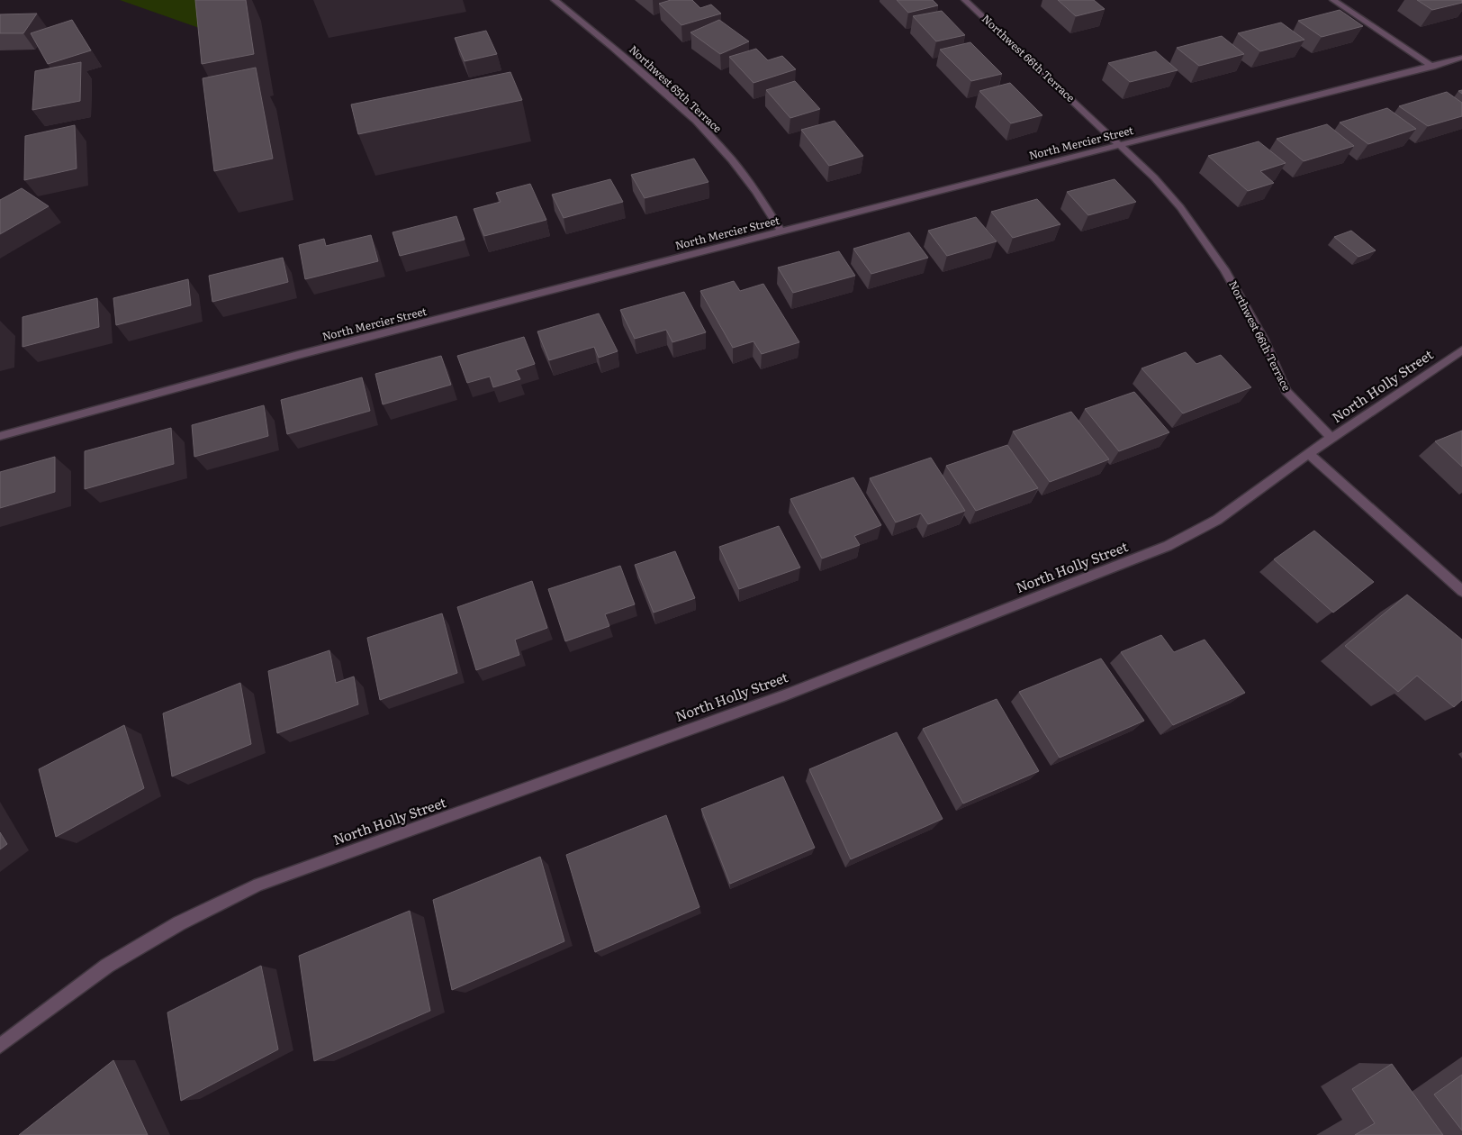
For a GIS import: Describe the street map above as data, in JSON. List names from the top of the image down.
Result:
{
  "streets": {
    "street": [
      "Northwest 66th Terrace",
      "Northwest 65th Terrace",
      "North Mercier Street",
      "North Holly Street"
    ]
  },
  "crossings": [
    ["Northwest 66th Terrace", "North Mercier Street"],
    ["Northwest 66th Terrace", "North Holly Street"],
    ["Northwest 65th Terrace", "North Mercier Street"]
  ]
}
